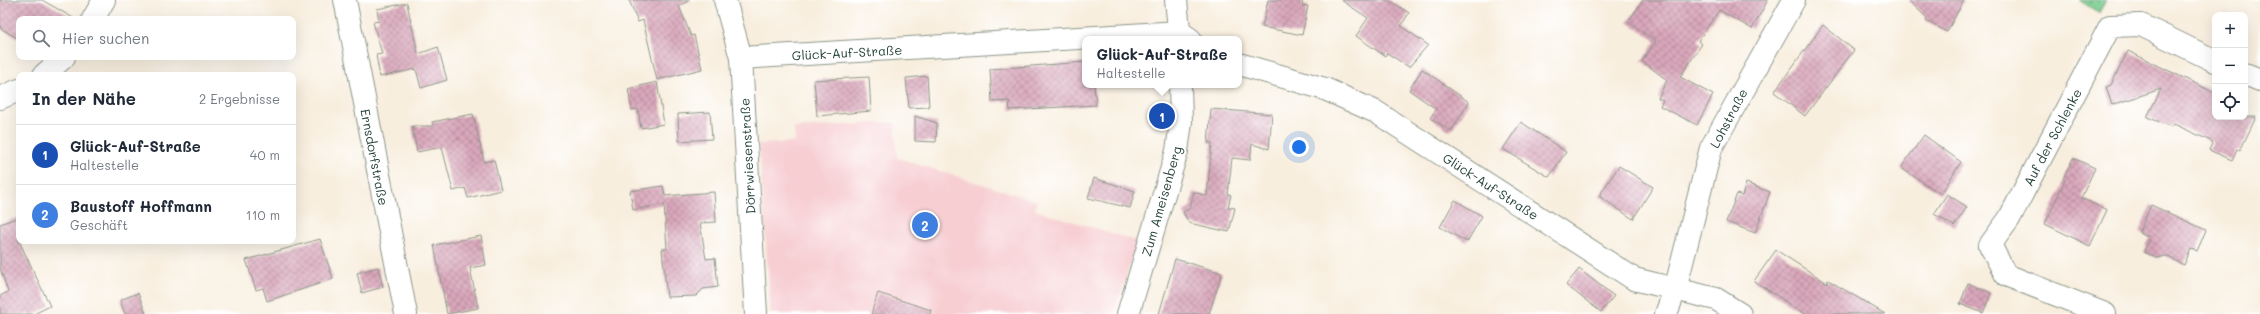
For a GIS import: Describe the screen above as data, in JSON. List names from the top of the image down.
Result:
{
  "streets": {
    "street": [
      "Glück-Auf-Straße",
      "Lohstraße",
      "Auf der Schlenke",
      "Dörrwiesenstraße",
      "Ernsdorfstraße",
      "Zum Ameisenberg"
    ]
  },
  "crossings": [
    ["Glück-Auf-Straße", "Lohstraße"],
    ["Glück-Auf-Straße", "Dörrwiesenstraße"]
  ],
  "page": {
    "map_buttons": ["+", "−"],
    "search": "Hier suchen",
    "popup": ["Glück-Auf-Straße", "Haltestelle"],
    "heading": ["In der Nähe", "2 Ergebnisse"],
    "pins": ["1", "2"],
    "list": [
      {
        "mark": "1",
        "name": "Glück-Auf-Straße",
        "note": "Haltestelle",
        "value": "40 m"
      },
      {
        "mark": "2",
        "name": "Baustoff Hoffmann",
        "note": "Geschäft",
        "value": "110 m"
      }
    ]
  }
}
